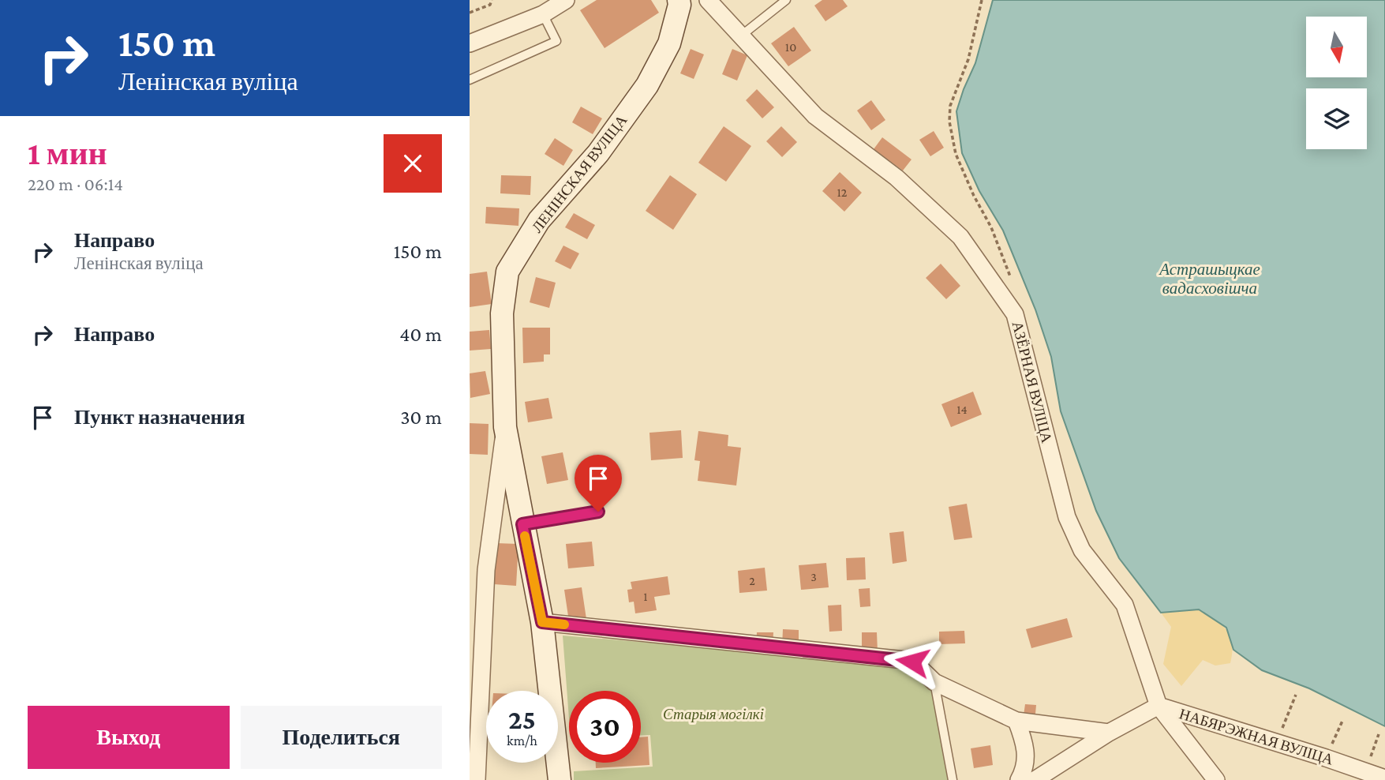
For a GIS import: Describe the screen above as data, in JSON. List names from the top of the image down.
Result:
{
  "streets": {
    "street": ["ЛЕНІНСКАЯ ВУЛІЦА", "АЗЁРНАЯ ВУЛІЦА", "НАБЯРЭЖНАЯ ВУЛІЦА"]
  },
  "crossings": [
    ["АЗЁРНАЯ ВУЛІЦА", "НАБЯРЭЖНАЯ ВУЛІЦА"]
  ],
  "water": ["Астрашыцкае вадасховішча"],
  "parks": ["Старыя могілкі"],
  "house_numbers": [
    "10",
    "12",
    "14",
    "3",
    "2",
    "1"
  ],
  "north": "bottom",
  "page": {
    "turn": ["150 m", "Ленінская вуліца"],
    "heading": ["1 мин", "220 m · 06:14"],
    "list": [
      {
        "name": "Направо",
        "note": "Ленінская вуліца",
        "value": "150 m"
      },
      {
        "name": "Направо",
        "value": "40 m"
      },
      {
        "name": "Пункт назначения",
        "value": "30 m"
      }
    ],
    "speed": "25 km/h",
    "limit": "30",
    "buttons": ["Выход", "Поделиться"]
  }
}
